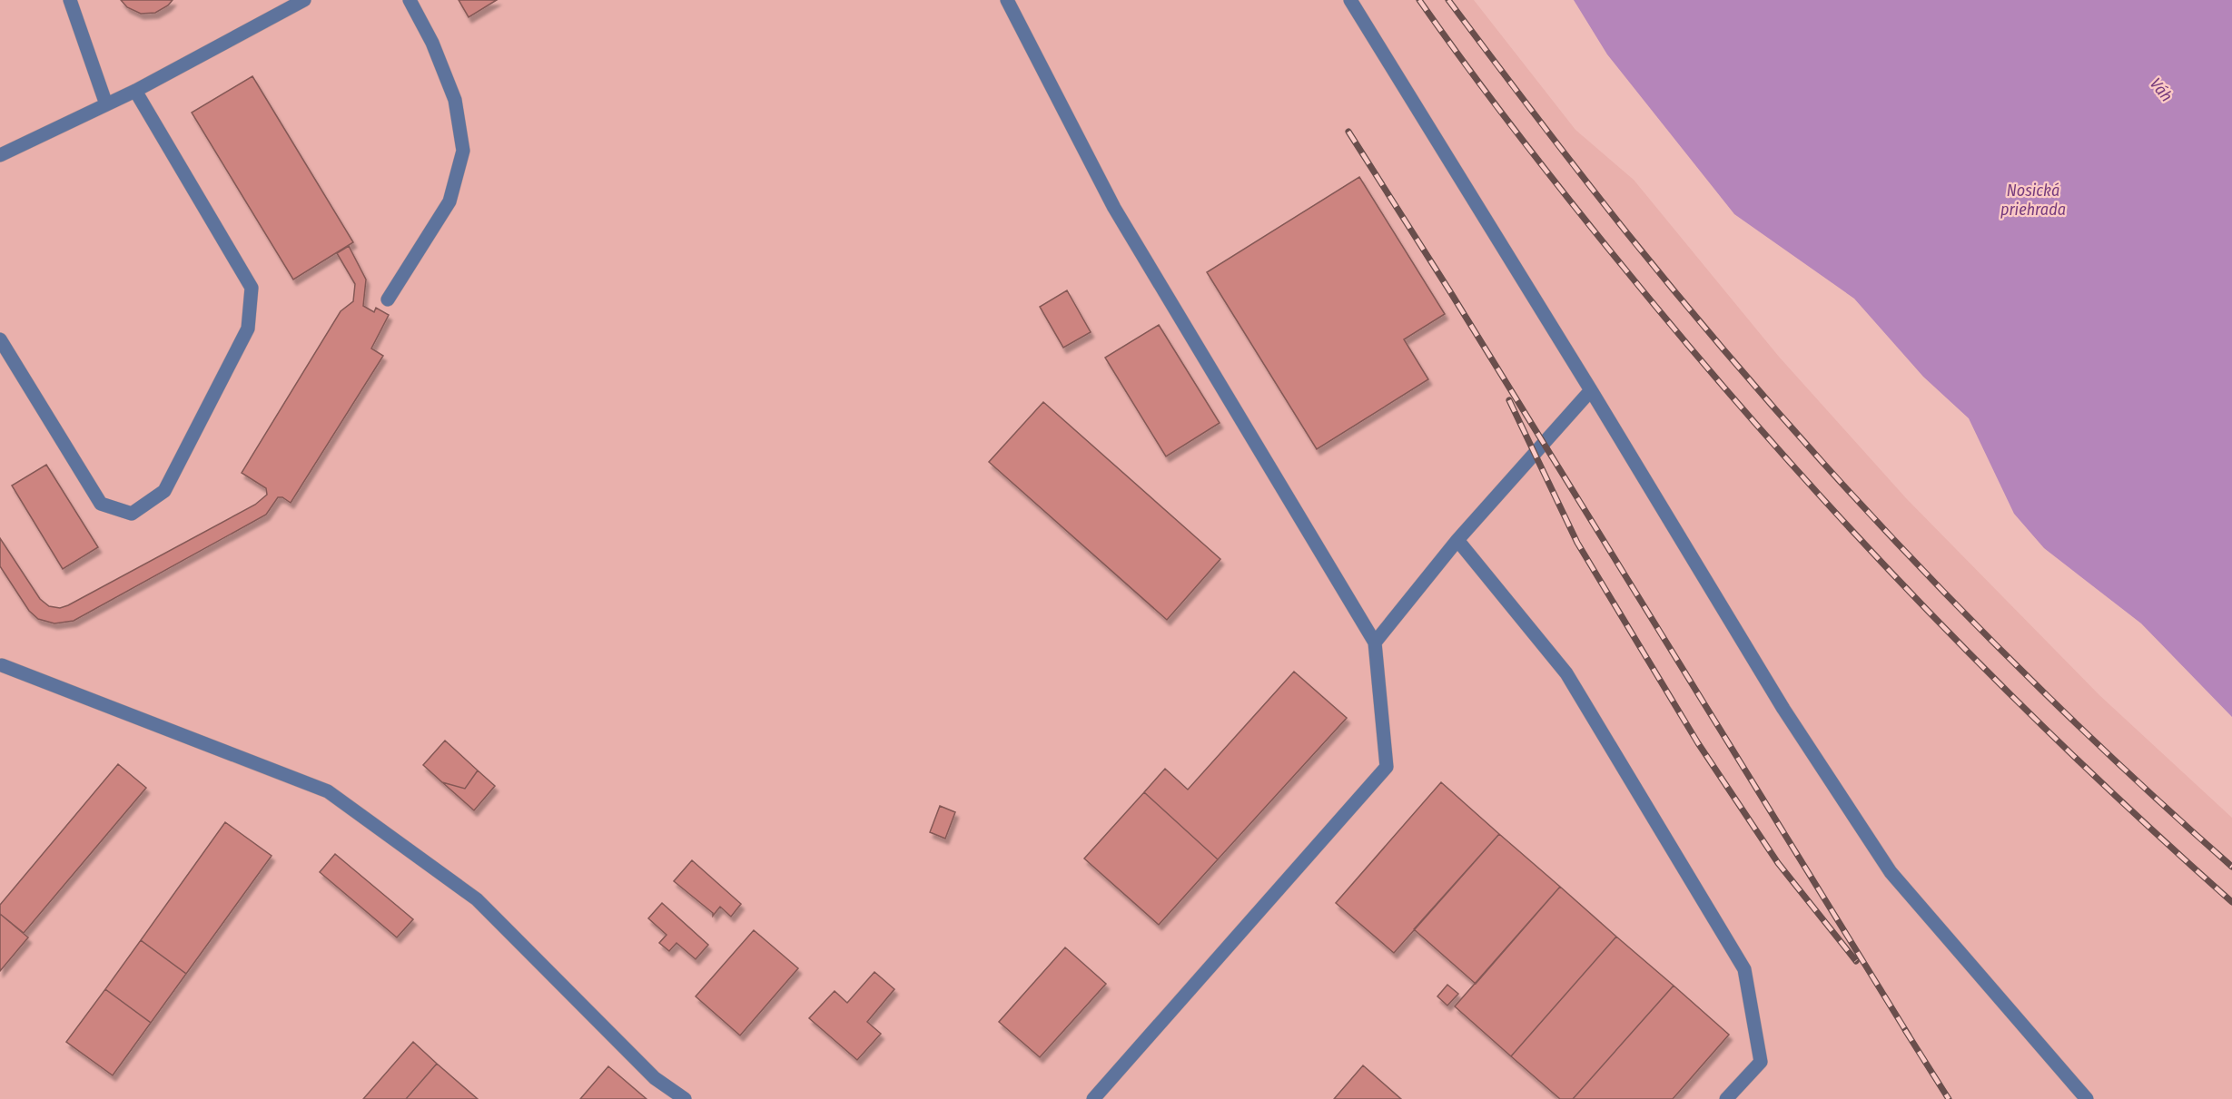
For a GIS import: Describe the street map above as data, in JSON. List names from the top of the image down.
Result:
{
  "water": ["Váh", "Nosická priehrada"]
}
